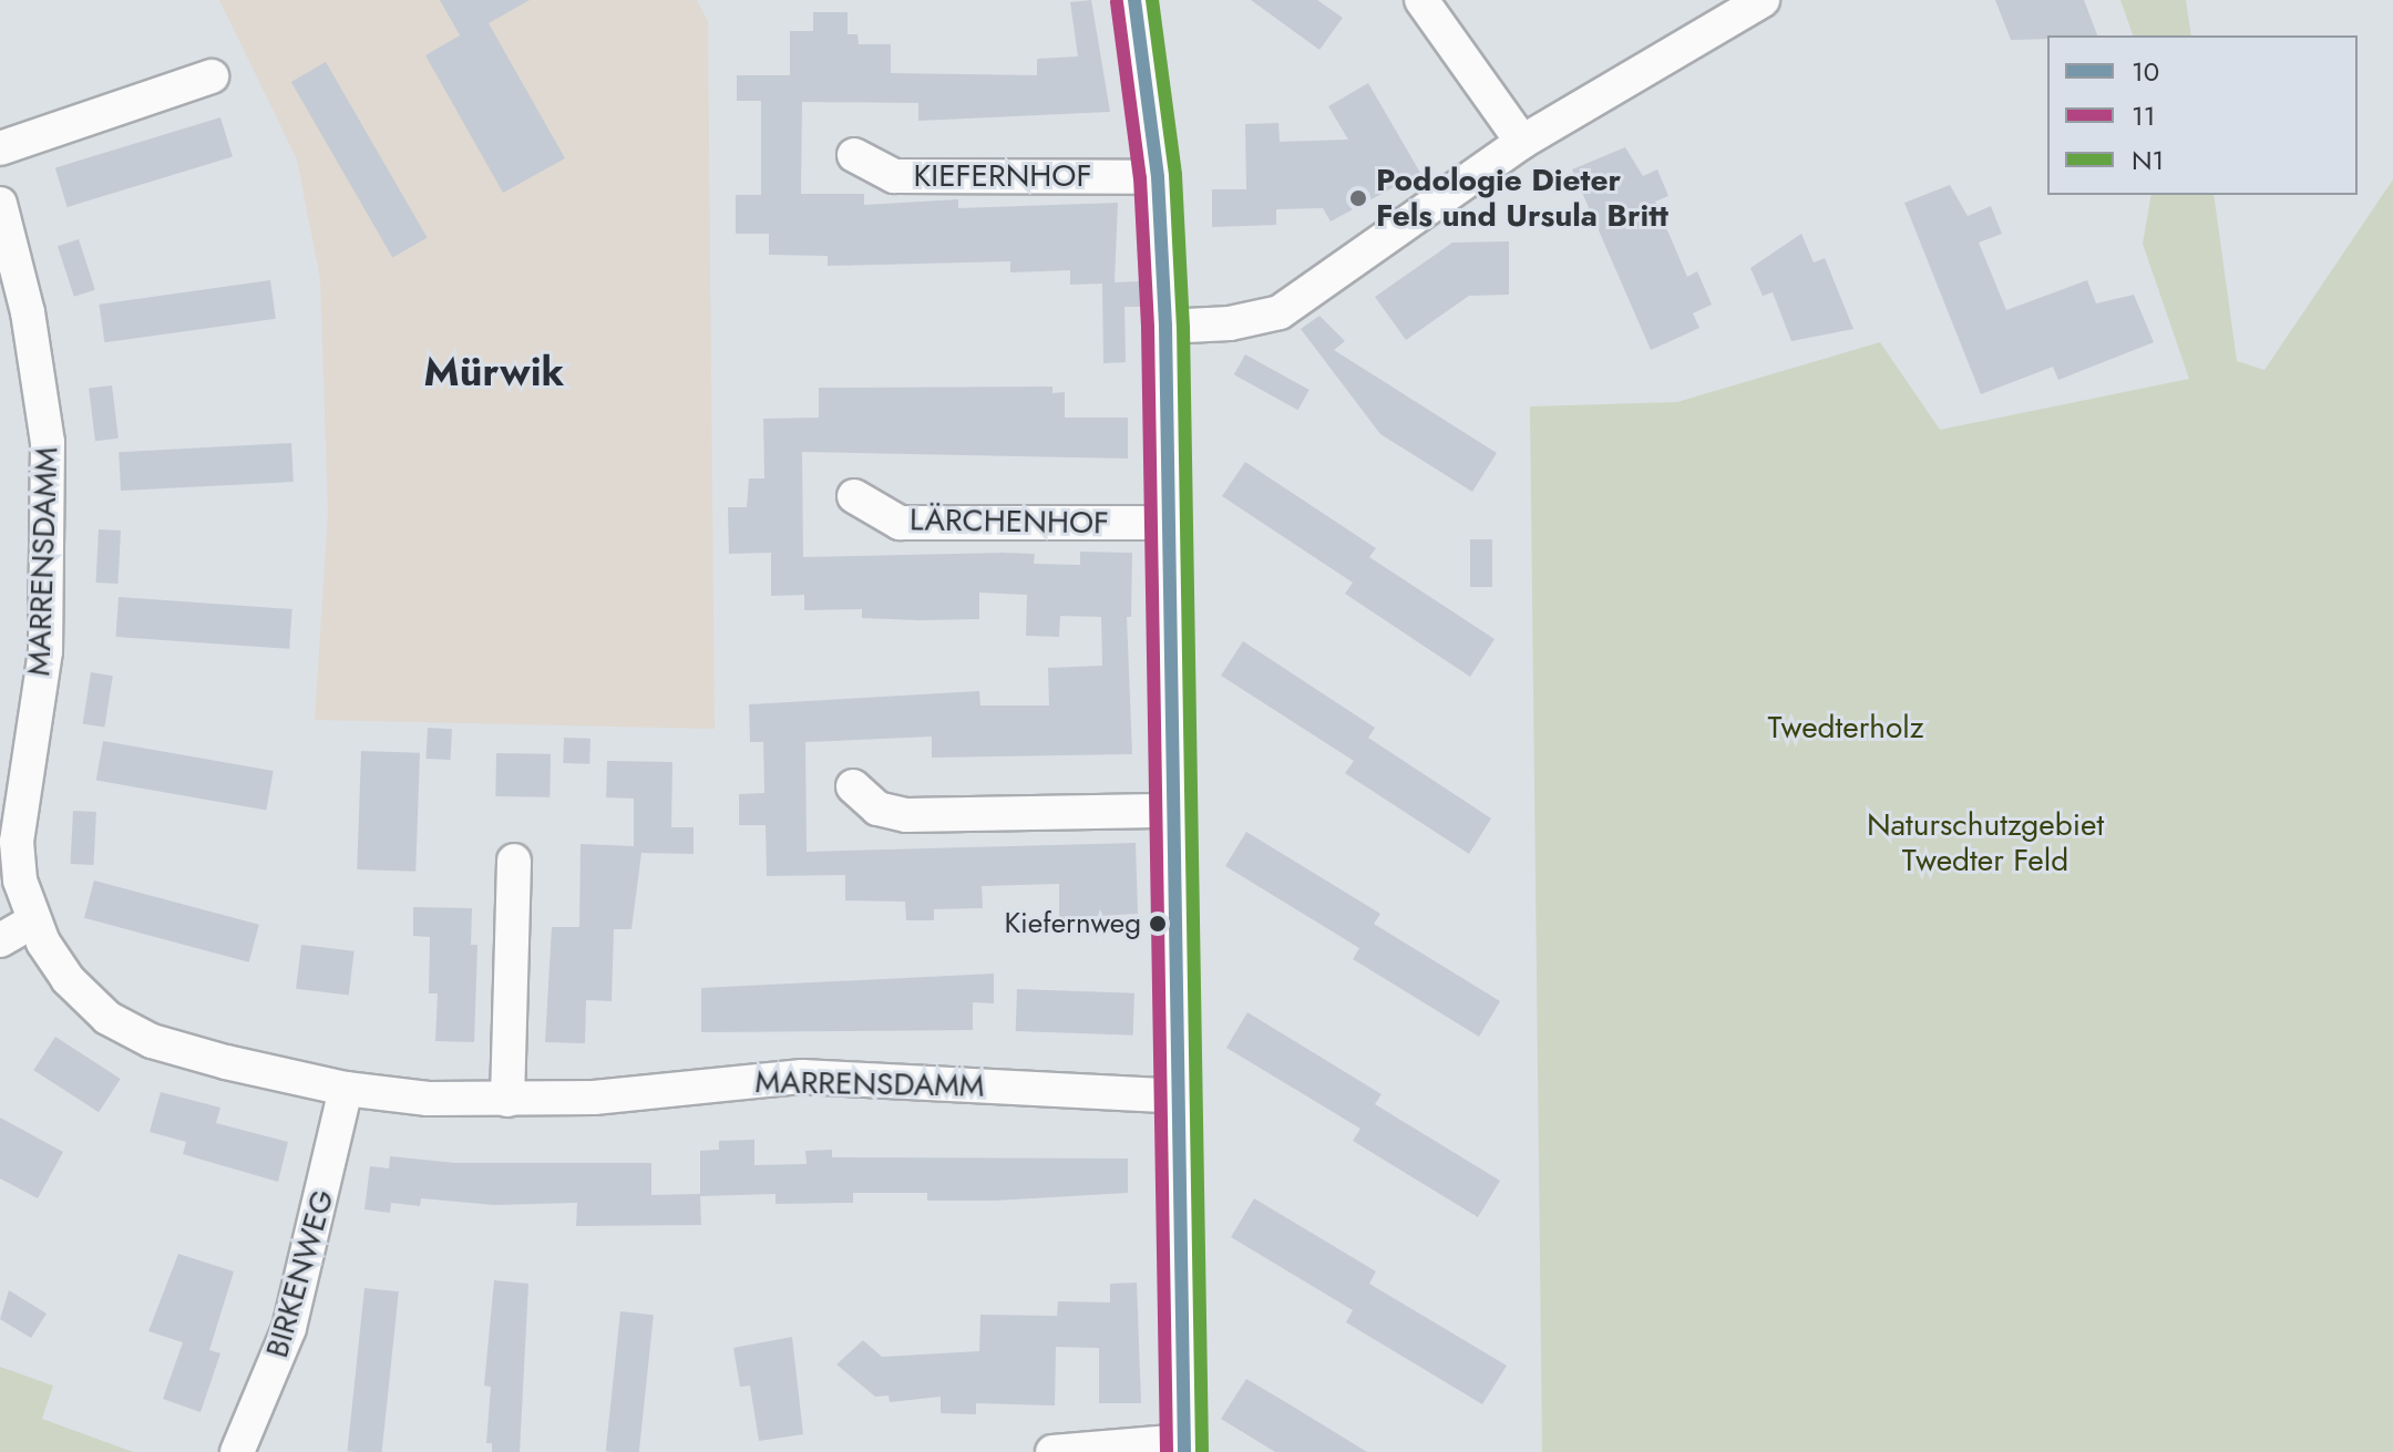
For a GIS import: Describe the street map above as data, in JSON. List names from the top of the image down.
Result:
{
  "streets": {
    "street": [
      "KIEFERNHOF",
      "LÄRCHENHOF",
      "MARRENSDAMM",
      "BIRKENWEG"
    ]
  },
  "crossings": [
    ["MARRENSDAMM", "BIRKENWEG"]
  ],
  "districts": ["Mürwik"],
  "parks": ["Twedterholz", "Naturschutzgebiet Twedter Feld"],
  "places": ["Podologie Dieter Fels und Ursula Britt", "Kiefernweg"],
  "lines": ["transit line 10", "transit line N1", "transit line 11"],
  "legend": ["10", "11", "N1"]
}
